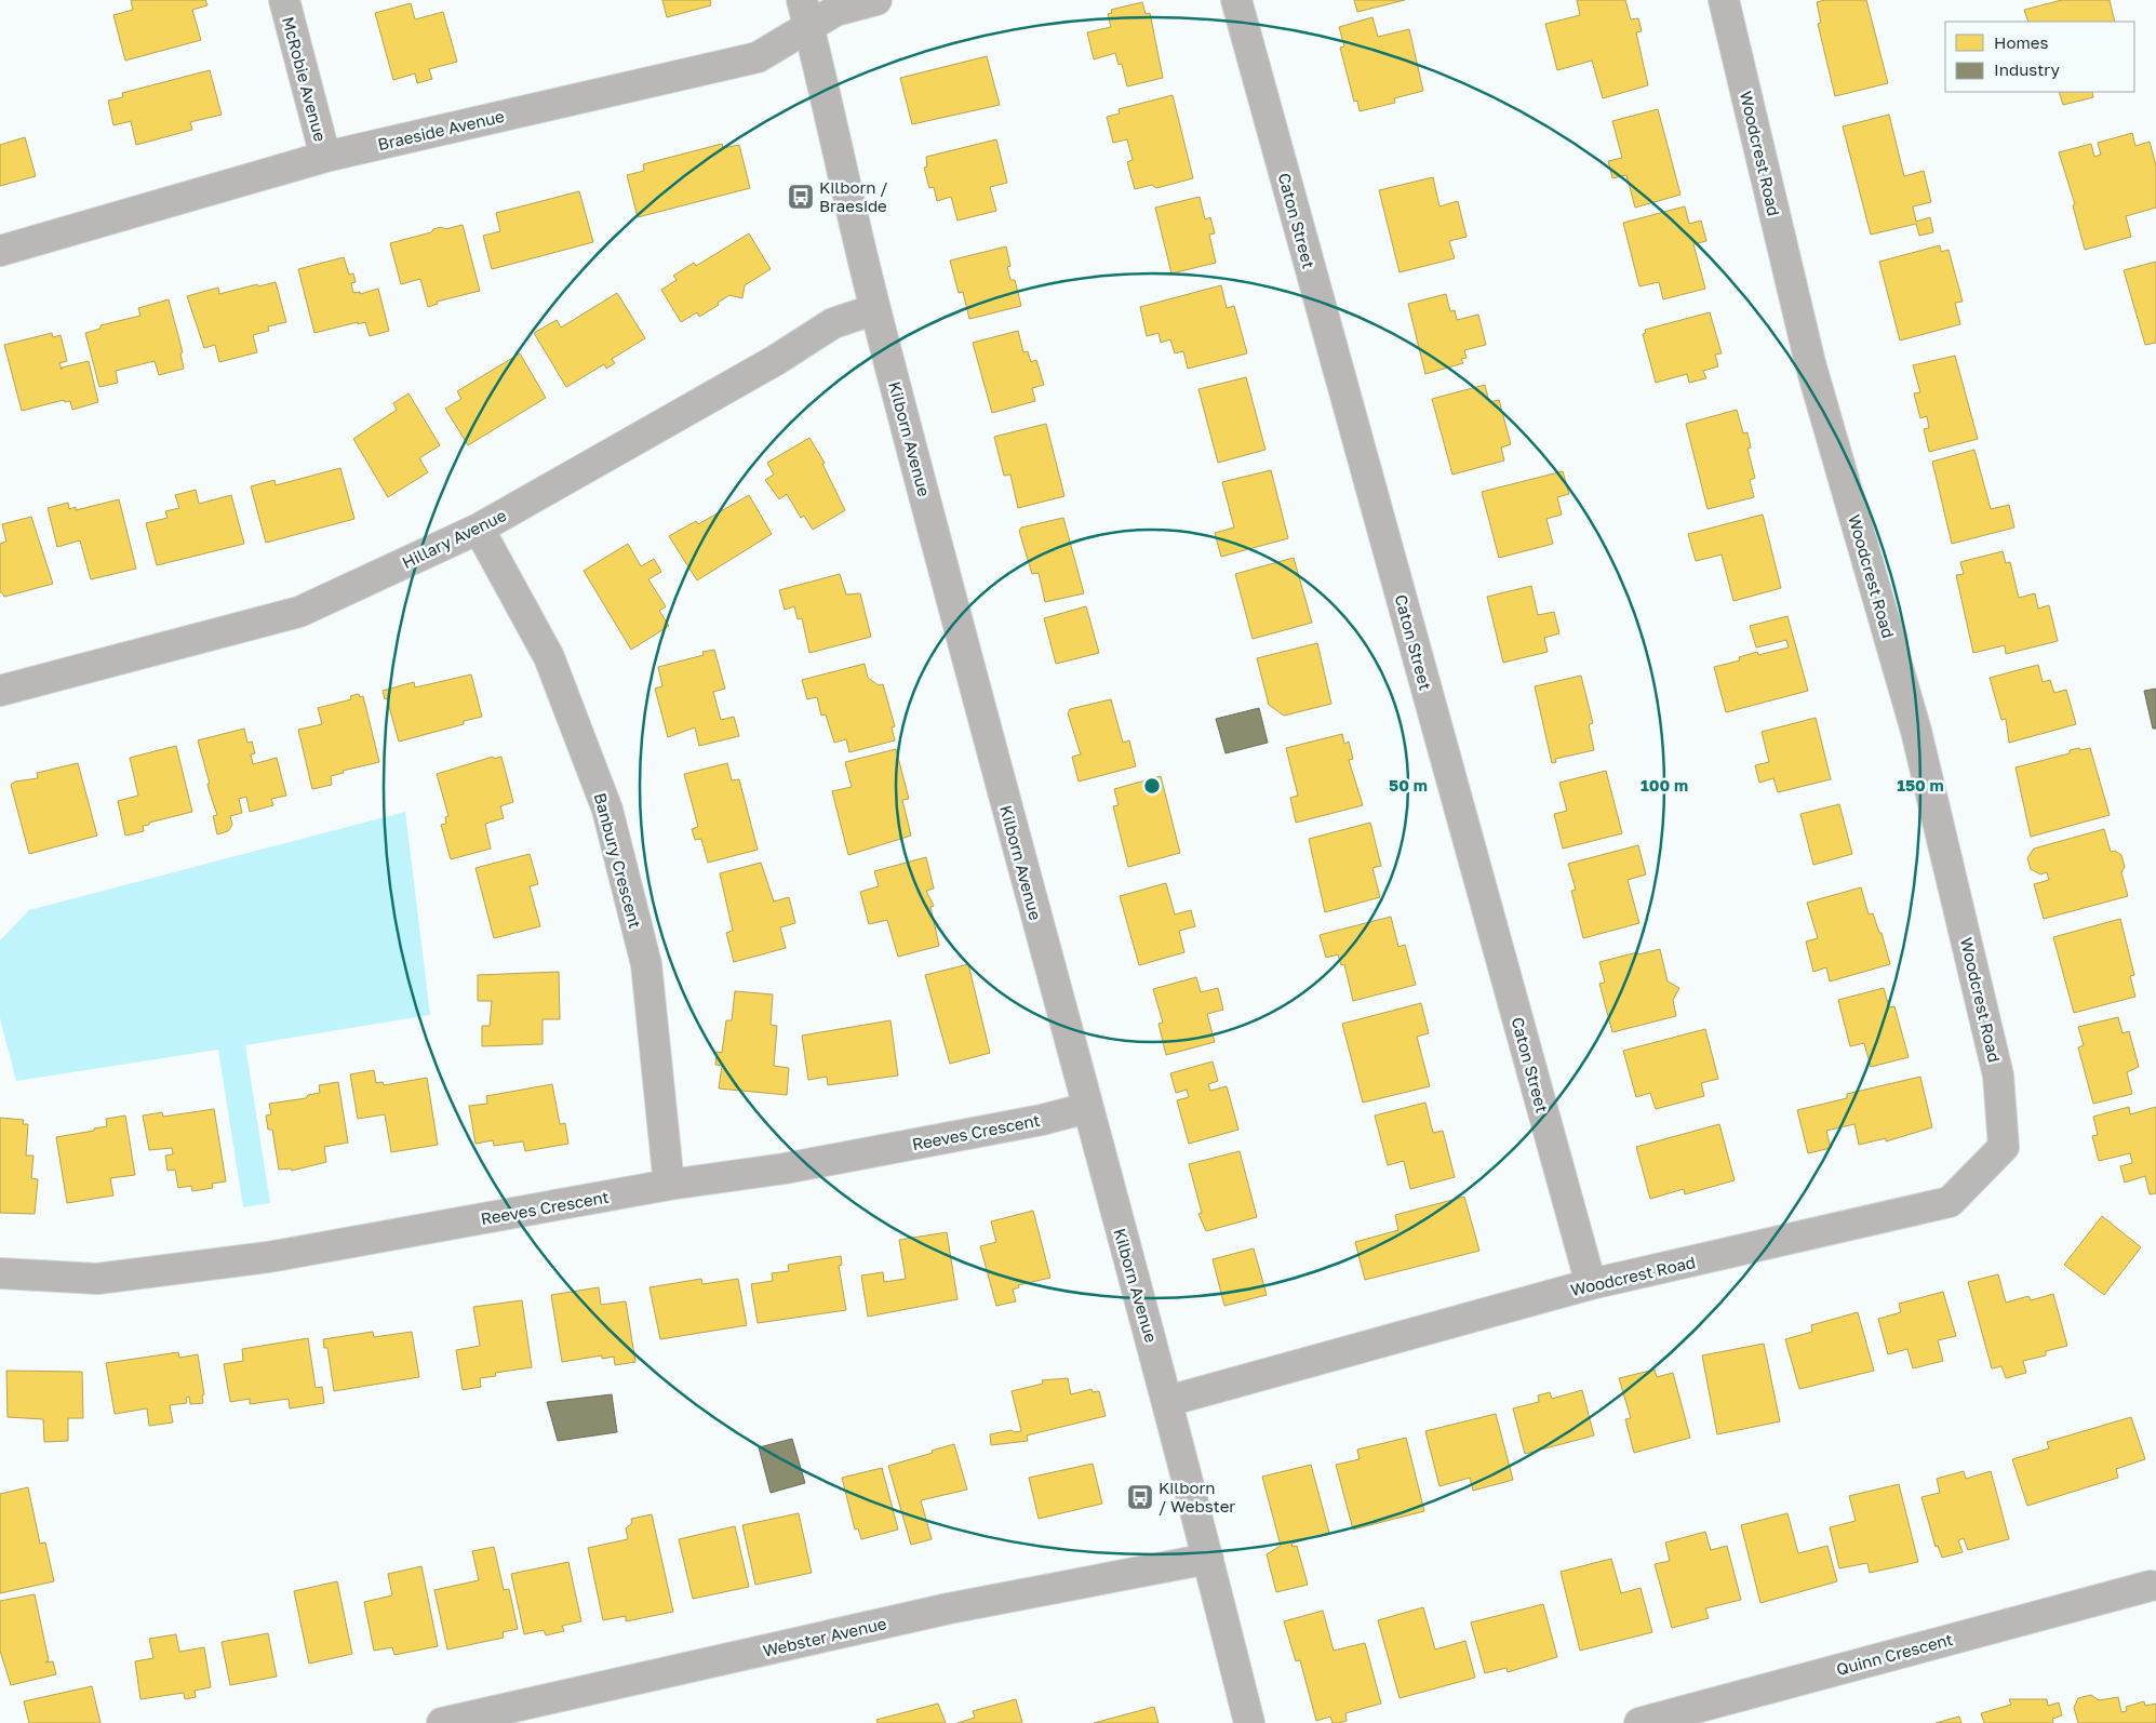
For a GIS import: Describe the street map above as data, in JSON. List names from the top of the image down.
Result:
{
  "streets": {
    "street": [
      "McRobie Avenue",
      "Braeside Avenue",
      "Woodcrest Road",
      "Caton Street",
      "Kilborn Avenue",
      "Hillary Avenue",
      "Banbury Crescent",
      "Reeves Crescent",
      "Webster Avenue",
      "Quinn Crescent"
    ]
  },
  "crossings": [
    ["McRobie Avenue", "Braeside Avenue"],
    ["Braeside Avenue", "Kilborn Avenue"],
    ["Woodcrest Road", "Caton Street"],
    ["Woodcrest Road", "Kilborn Avenue"],
    ["Kilborn Avenue", "Hillary Avenue"],
    ["Kilborn Avenue", "Reeves Crescent"],
    ["Kilborn Avenue", "Webster Avenue"],
    ["Hillary Avenue", "Banbury Crescent"],
    ["Banbury Crescent", "Reeves Crescent"]
  ],
  "places": {
    "bus stop": ["Kilborn / Braeside", "Kilborn / Webster"]
  },
  "legend": ["Homes", "Industry"],
  "rings": ["50 m", "100 m", "150 m"]
}
